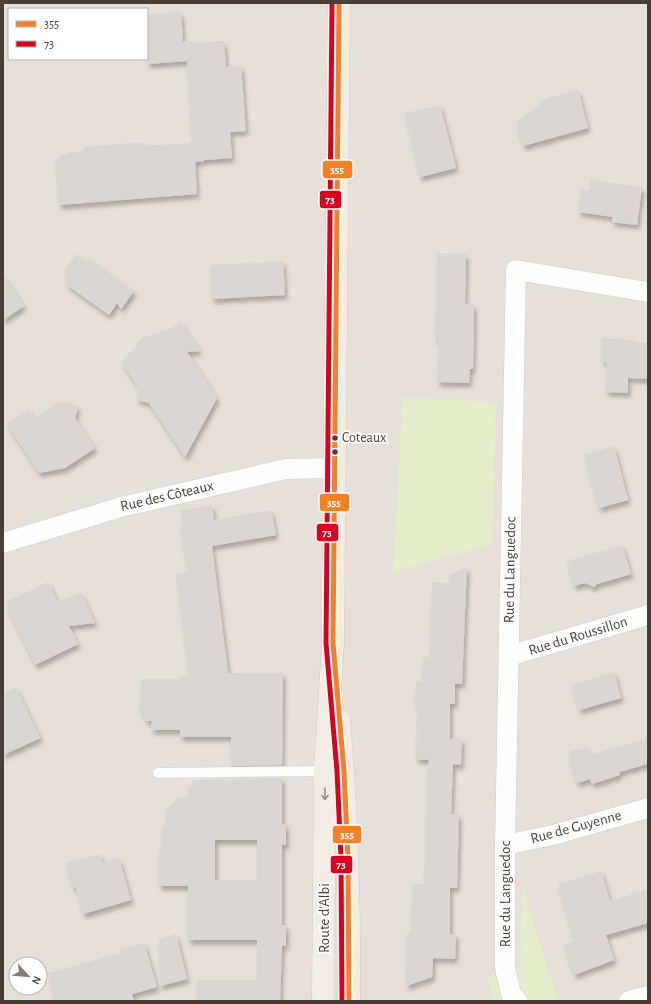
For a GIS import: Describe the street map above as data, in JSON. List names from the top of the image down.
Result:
{
  "streets": {
    "main road": ["Route d'Albi"],
    "street": [
      "Rue des Côteaux",
      "Rue du Languedoc",
      "Rue du Roussillon",
      "Rue de Guyenne"
    ]
  },
  "crossings": [
    ["Rue des Côteaux", "Route d'Albi"],
    ["Rue du Languedoc", "Rue du Roussillon"],
    ["Rue du Languedoc", "Rue de Guyenne"]
  ],
  "places": ["Coteaux"],
  "lines": ["transit line 355", "transit line 73"],
  "legend": ["355", "73"],
  "north": "bottom right"
}
